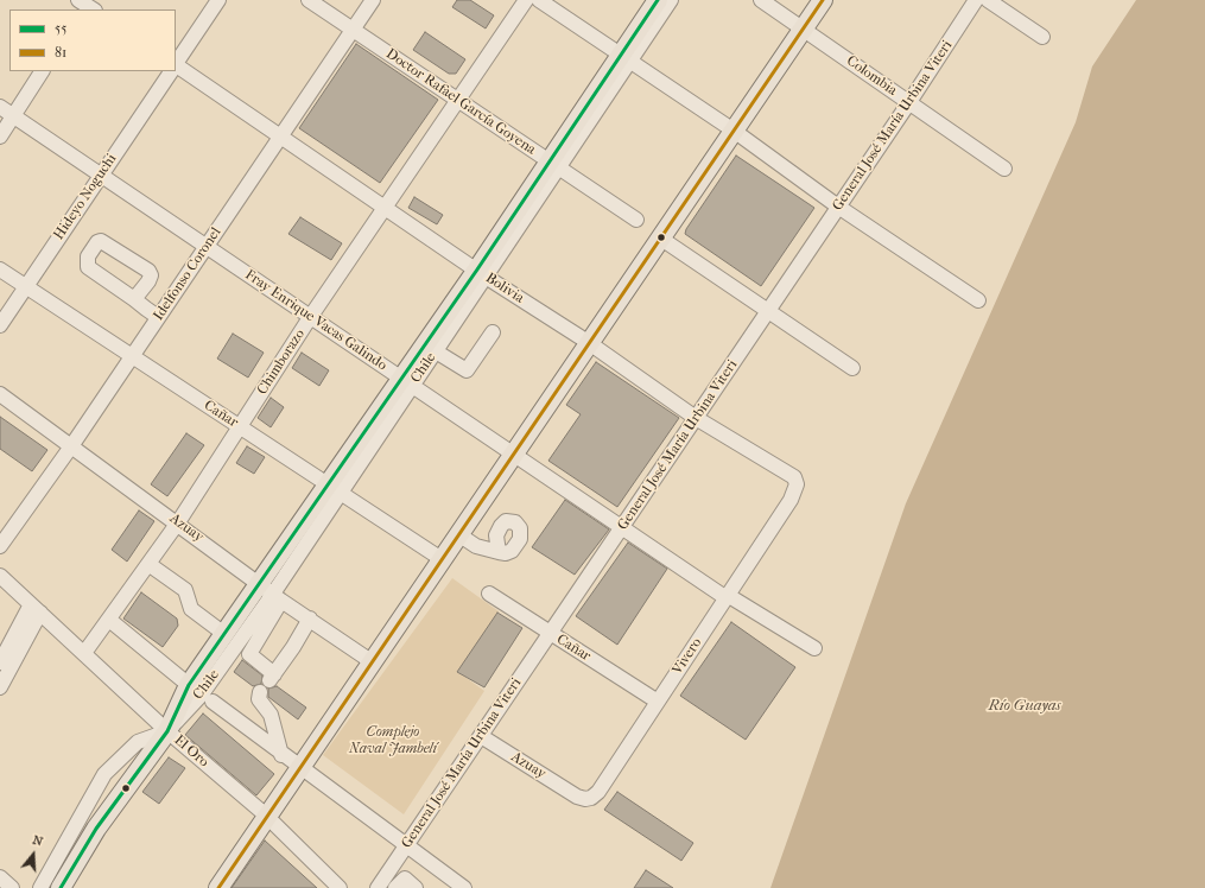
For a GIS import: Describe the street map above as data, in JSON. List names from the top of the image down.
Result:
{
  "streets": {
    "main road": ["Chile"],
    "street": [
      "Colombia",
      "Doctor Rafael García Goyena",
      "General José María Urbina Viteri",
      "Hideyo Noguchi",
      "Idelfonso Coronel",
      "Bolivia",
      "Fray Enrique Vacas Galindo",
      "Chimborazo",
      "Cañar",
      "Azuay",
      "Vivero",
      "El Oro"
    ]
  },
  "crossings": [
    ["Colombia", "General José María Urbina Viteri"],
    ["Doctor Rafael García Goyena", "Idelfonso Coronel"],
    ["Doctor Rafael García Goyena", "Chimborazo"],
    ["Doctor Rafael García Goyena", "Chile"],
    ["General José María Urbina Viteri", "Bolivia"],
    ["General José María Urbina Viteri", "Fray Enrique Vacas Galindo"],
    ["General José María Urbina Viteri", "Cañar"],
    ["General José María Urbina Viteri", "Azuay"],
    ["Hideyo Noguchi", "Fray Enrique Vacas Galindo"],
    ["Hideyo Noguchi", "Cañar"],
    ["Idelfonso Coronel", "Bolivia"],
    ["Idelfonso Coronel", "Fray Enrique Vacas Galindo"],
    ["Idelfonso Coronel", "Cañar"],
    ["Idelfonso Coronel", "Azuay"],
    ["Bolivia", "Chimborazo"],
    ["Bolivia", "Chile"],
    ["Bolivia", "Vivero"],
    ["Fray Enrique Vacas Galindo", "Chimborazo"],
    ["Fray Enrique Vacas Galindo", "Chile"],
    ["Fray Enrique Vacas Galindo", "Vivero"],
    ["Chimborazo", "Cañar"],
    ["Chimborazo", "Azuay"],
    ["Chimborazo", "El Oro"],
    ["Chile", "Cañar"],
    ["Chile", "Azuay"],
    ["Chile", "El Oro"],
    ["Cañar", "Vivero"],
    ["Azuay", "Vivero"]
  ],
  "water": ["Río Guayas"],
  "parks": ["Complejo Naval Jambelí"],
  "lines": ["transit line 55", "transit line 81"],
  "legend": ["55", "81"],
  "north": "top"
}
